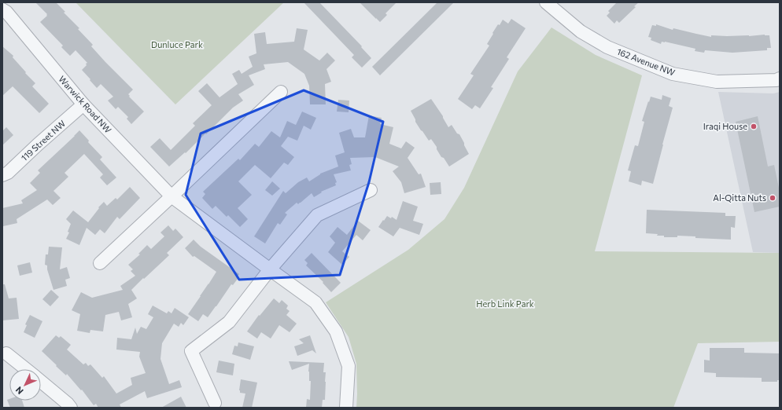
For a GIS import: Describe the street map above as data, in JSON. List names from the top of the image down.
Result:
{
  "streets": {
    "street": ["162 Avenue NW", "Warwick Road NW", "119 Street NW"]
  },
  "crossings": [
    ["Warwick Road NW", "119 Street NW"]
  ],
  "parks": ["Dunluce Park", "Herb Link Park"],
  "places": ["Iraqi House", "Al-Qitta Nuts"],
  "north": "bottom left"
}
